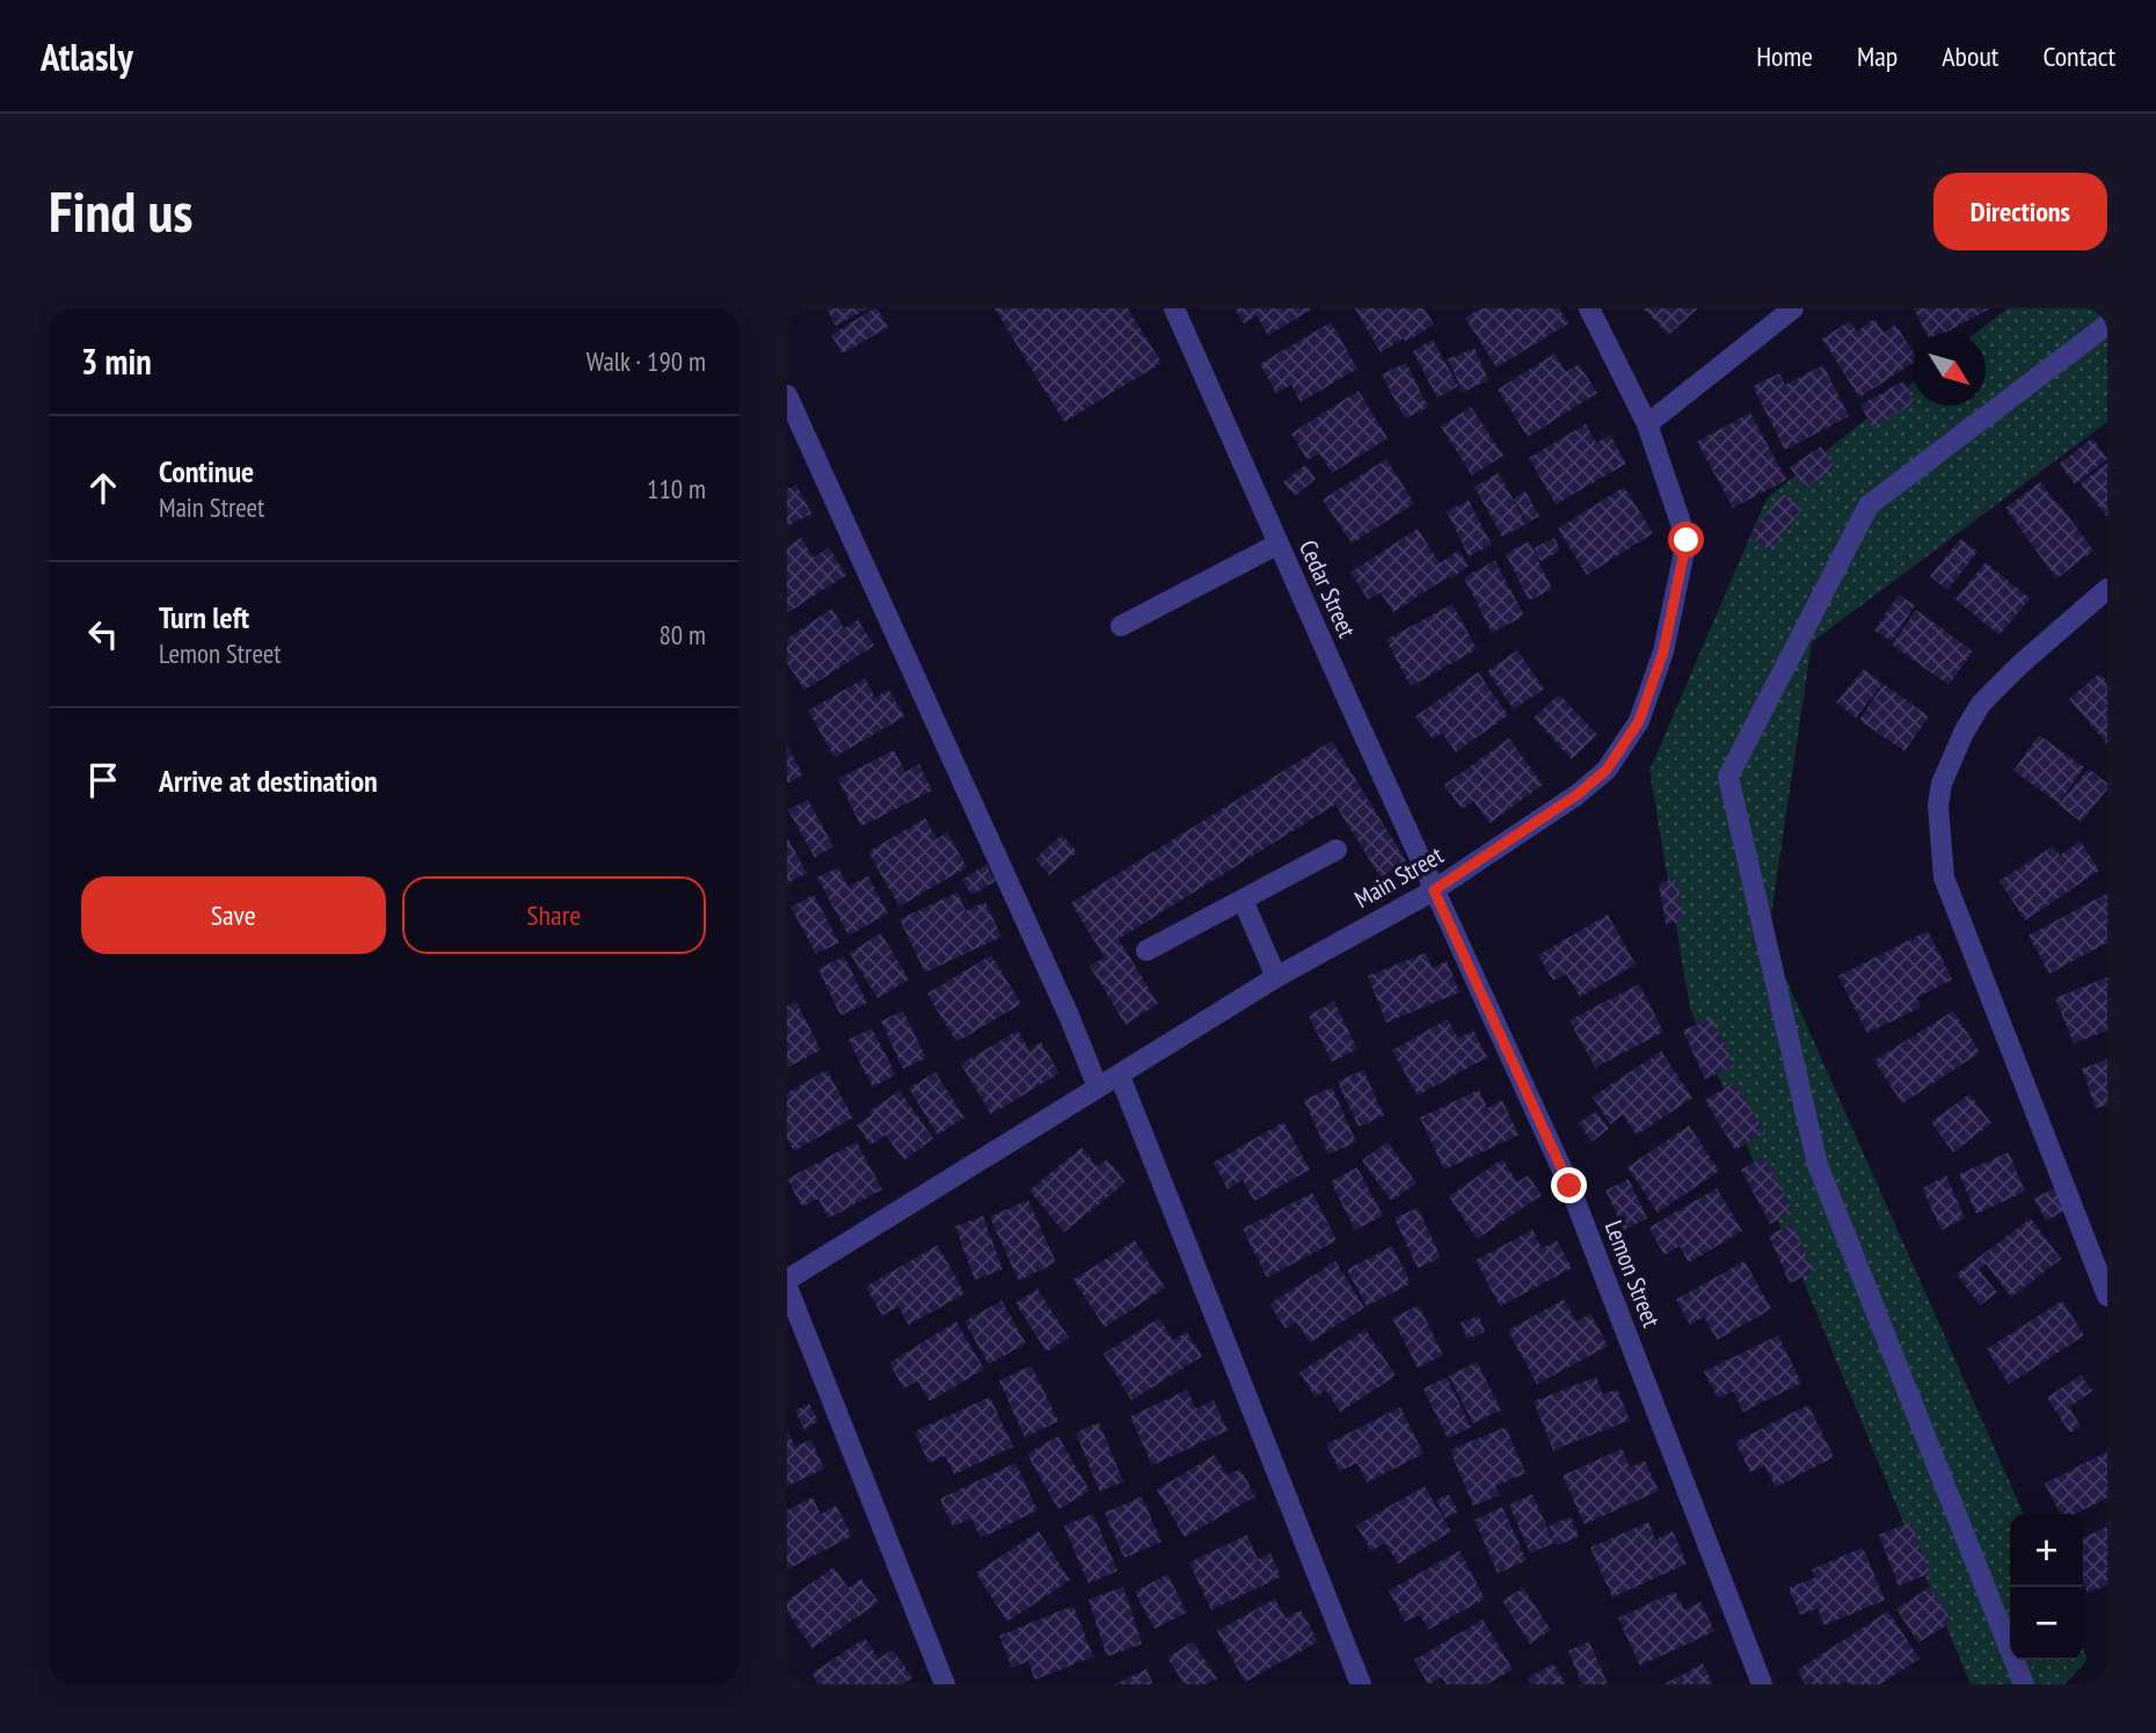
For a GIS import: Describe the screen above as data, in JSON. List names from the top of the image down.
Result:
{
  "streets": {
    "street": ["Cedar Street", "Main Street", "Lemon Street"]
  },
  "crossings": [
    ["Cedar Street", "Main Street"],
    ["Cedar Street", "Lemon Street"],
    ["Main Street", "Lemon Street"]
  ],
  "north": "bottom right",
  "page": {
    "header": "Atlasly",
    "nav": [
      "Home",
      "Map",
      "About",
      "Contact"
    ],
    "buttons": [
      "Directions",
      ["Save", "Share"]
    ],
    "title": "Find us",
    "heading": ["3 min", "Walk · 190 m"],
    "list": [
      ["Continue", "Main Street", "110 m"],
      ["Turn left", "Lemon Street", "80 m"],
      "Arrive at destination"
    ],
    "map_buttons": ["+", "−"]
  }
}
